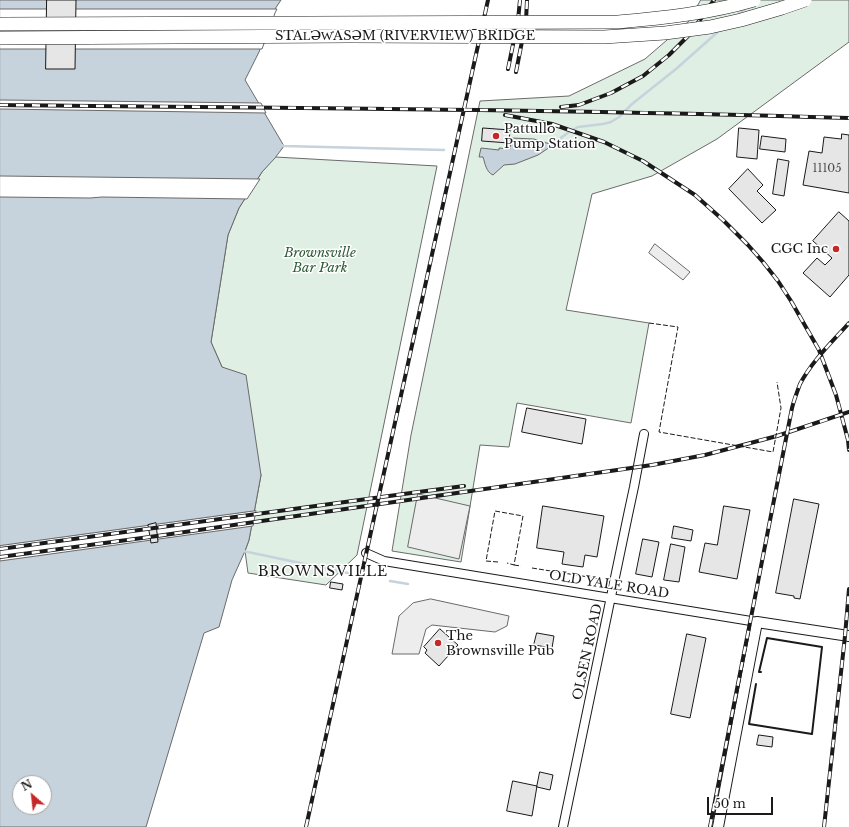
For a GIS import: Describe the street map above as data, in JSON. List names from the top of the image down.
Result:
{
  "streets": {
    "main road": ["STAL̕ƏW̓ASƏM (RIVERVIEW) BRIDGE"],
    "street": ["OLD YALE ROAD", "OLSEN ROAD"]
  },
  "crossings": [
    ["OLD YALE ROAD", "OLSEN ROAD"]
  ],
  "districts": ["BROWNSVILLE"],
  "parks": ["Brownsville Bar Park"],
  "places": ["Pattullo Pump Station", "CGC Inc", "The Brownsville Pub"],
  "house_numbers": ["11105"],
  "scale_bar": "50 m",
  "north": "top left"
}
